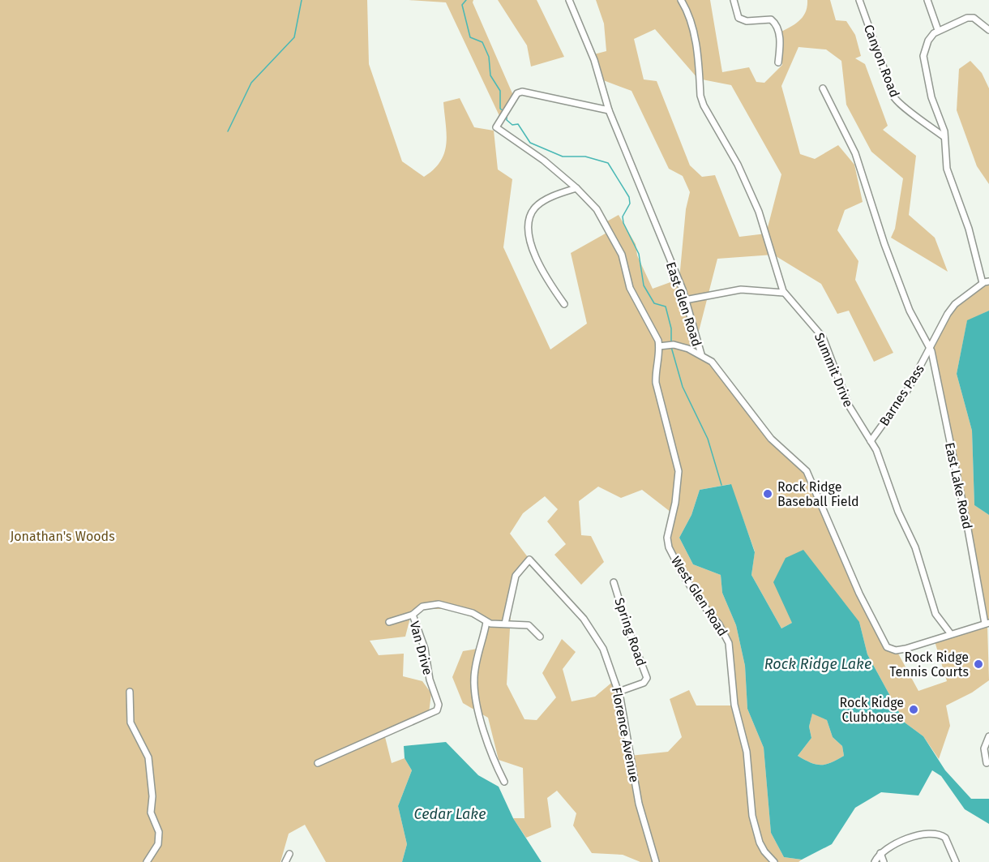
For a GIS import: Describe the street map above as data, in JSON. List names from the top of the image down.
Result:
{
  "streets": {
    "street": [
      "Canyon Road",
      "East Glen Road",
      "Summit Drive",
      "Barnes Pass",
      "East Lake Road",
      "West Glen Road",
      "Spring Road",
      "Van Drive",
      "Florence Avenue"
    ]
  },
  "crossings": [
    ["East Glen Road", "Summit Drive"],
    ["Summit Drive", "Barnes Pass"],
    ["Barnes Pass", "East Lake Road"],
    ["Spring Road", "Florence Avenue"],
    ["Van Drive", "Florence Avenue"]
  ],
  "water": ["Rock Ridge Lake", "Cedar Lake"],
  "parks": ["Jonathan's Woods"],
  "places": ["Rock Ridge Baseball Field", "Rock Ridge Tennis Courts", "Rock Ridge Clubhouse"]
}
